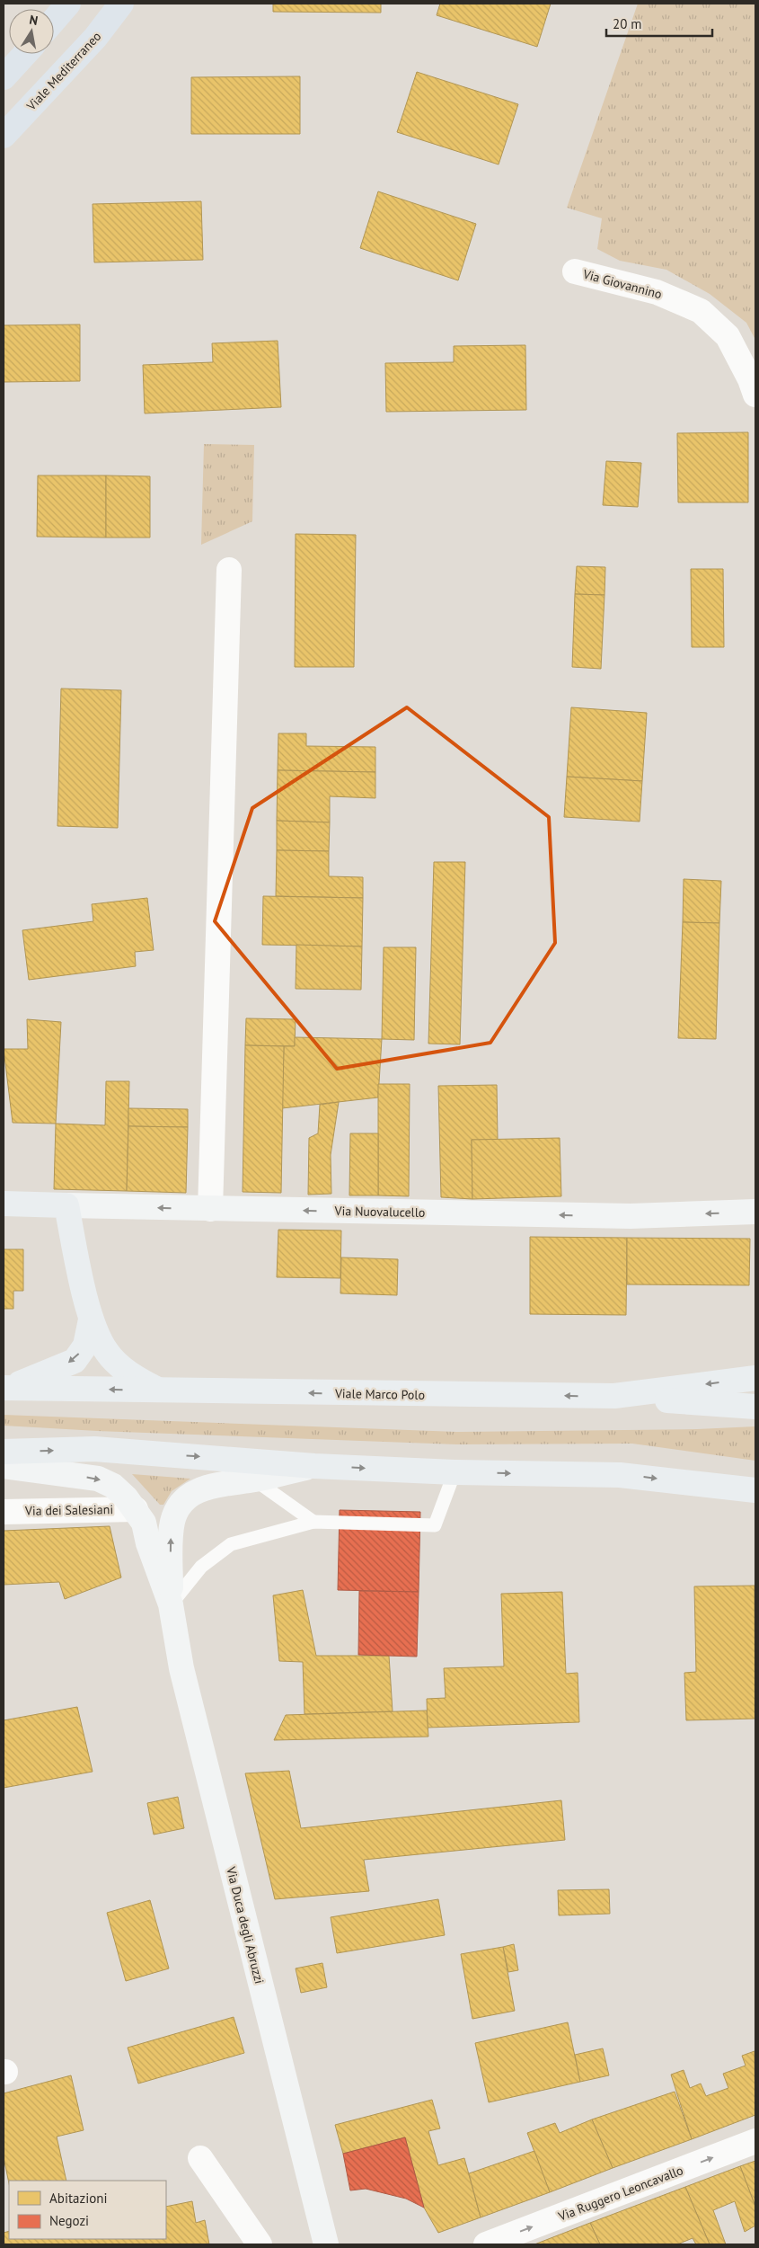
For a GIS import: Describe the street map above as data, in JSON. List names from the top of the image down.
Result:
{
  "streets": {
    "highway": ["Viale Mediterraneo"],
    "main road": ["Via Nuovalucello", "Viale Marco Polo", "Via Duca degli Abruzzi"],
    "street": ["Via Giovannino", "Via dei Salesiani", "Via Ruggero Leoncavallo"]
  },
  "one_way": ["Via Nuovalucello", "Via Ruggero Leoncavallo"],
  "legend": ["Abitazioni", "Negozi"],
  "scale_bar": "20 m",
  "north": "top"
}
